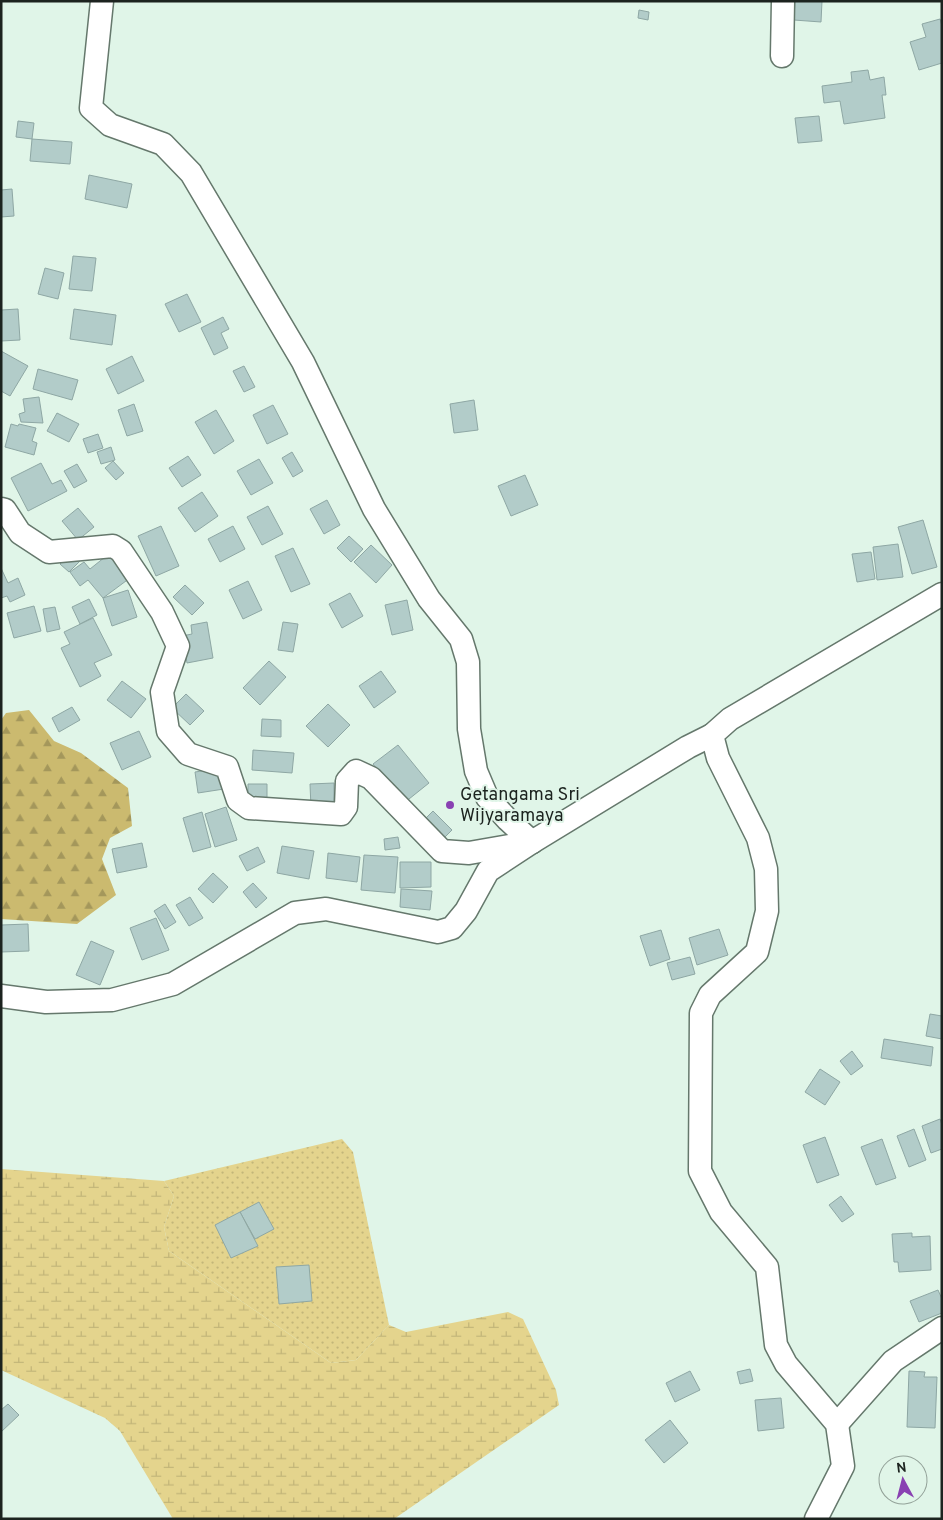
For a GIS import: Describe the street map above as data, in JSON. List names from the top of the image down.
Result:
{
  "places": ["Getangama Sri Wijyaramaya"],
  "north": "top"
}
